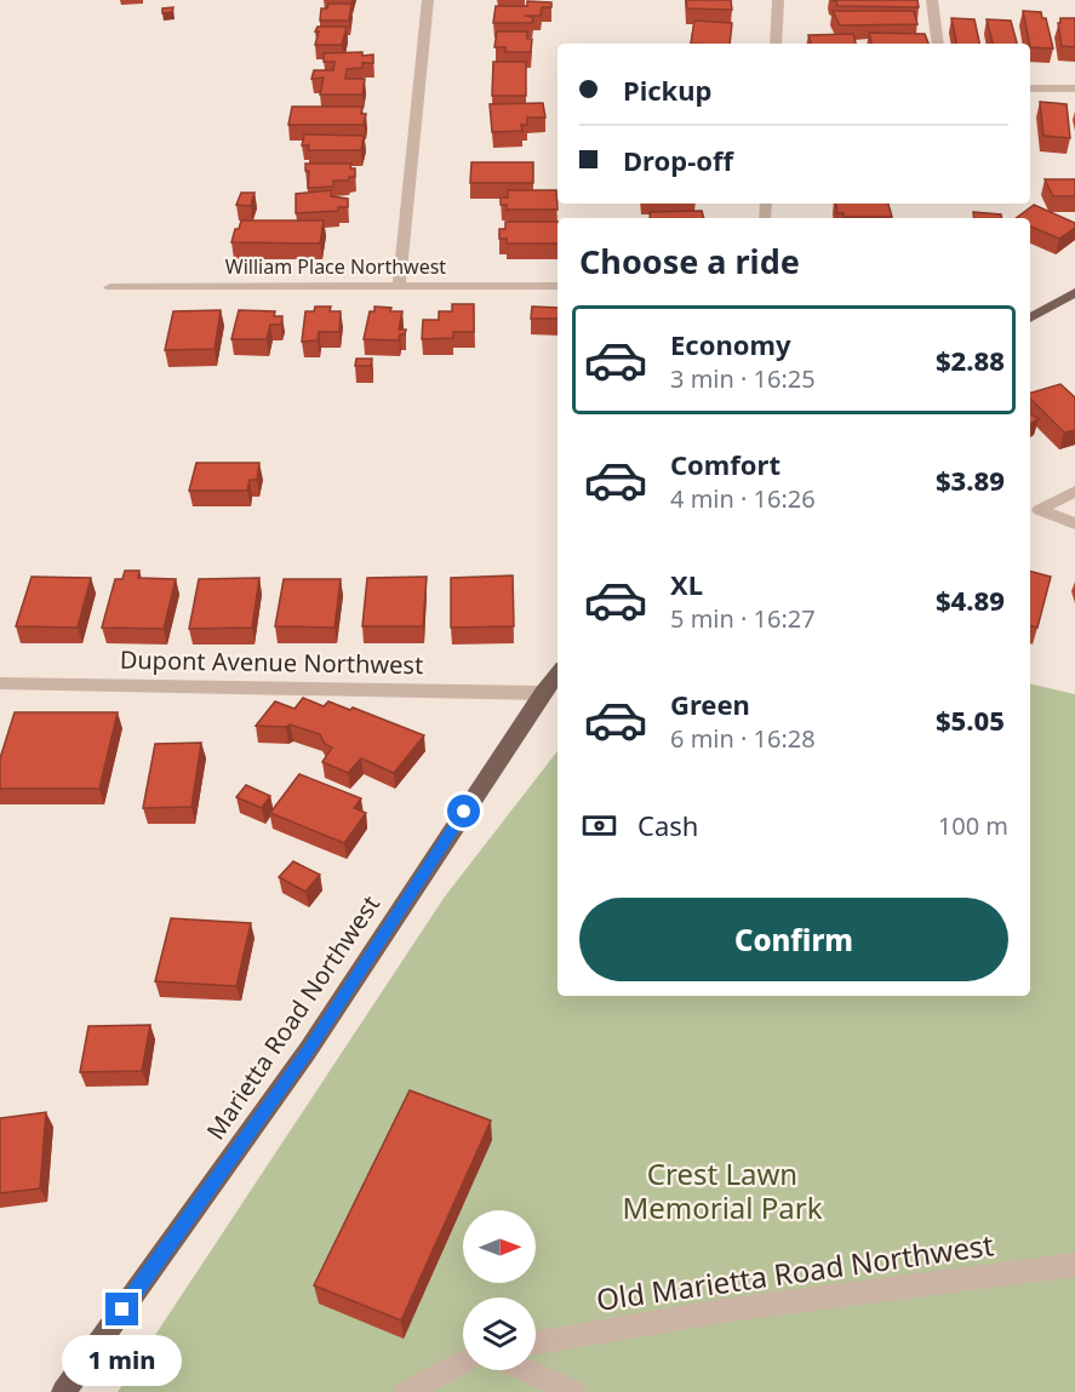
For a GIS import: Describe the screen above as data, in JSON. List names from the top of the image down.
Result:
{
  "streets": {
    "main road": ["Marietta Road Northwest"],
    "street": ["William Place Northwest", "Dupont Avenue Northwest", "Old Marietta Road Northwest"]
  },
  "crossings": [
    ["Dupont Avenue Northwest", "Marietta Road Northwest"]
  ],
  "parks": ["Crest Lawn Memorial Park"],
  "north": "right",
  "page": {
    "banner": ["Pickup", "Drop-off"],
    "heading": "Choose a ride",
    "list": [
      {
        "name": "Economy",
        "note": "3 min · 16:25",
        "value": "$2.88"
      },
      {
        "name": "Comfort",
        "note": "4 min · 16:26",
        "value": "$3.89"
      },
      {
        "name": "XL",
        "note": "5 min · 16:27",
        "value": "$4.89"
      },
      {
        "name": "Green",
        "note": "6 min · 16:28",
        "value": "$5.05"
      }
    ],
    "pay": ["Cash", "100 m"],
    "buttons": "Confirm",
    "bubble": "1 min"
  }
}
